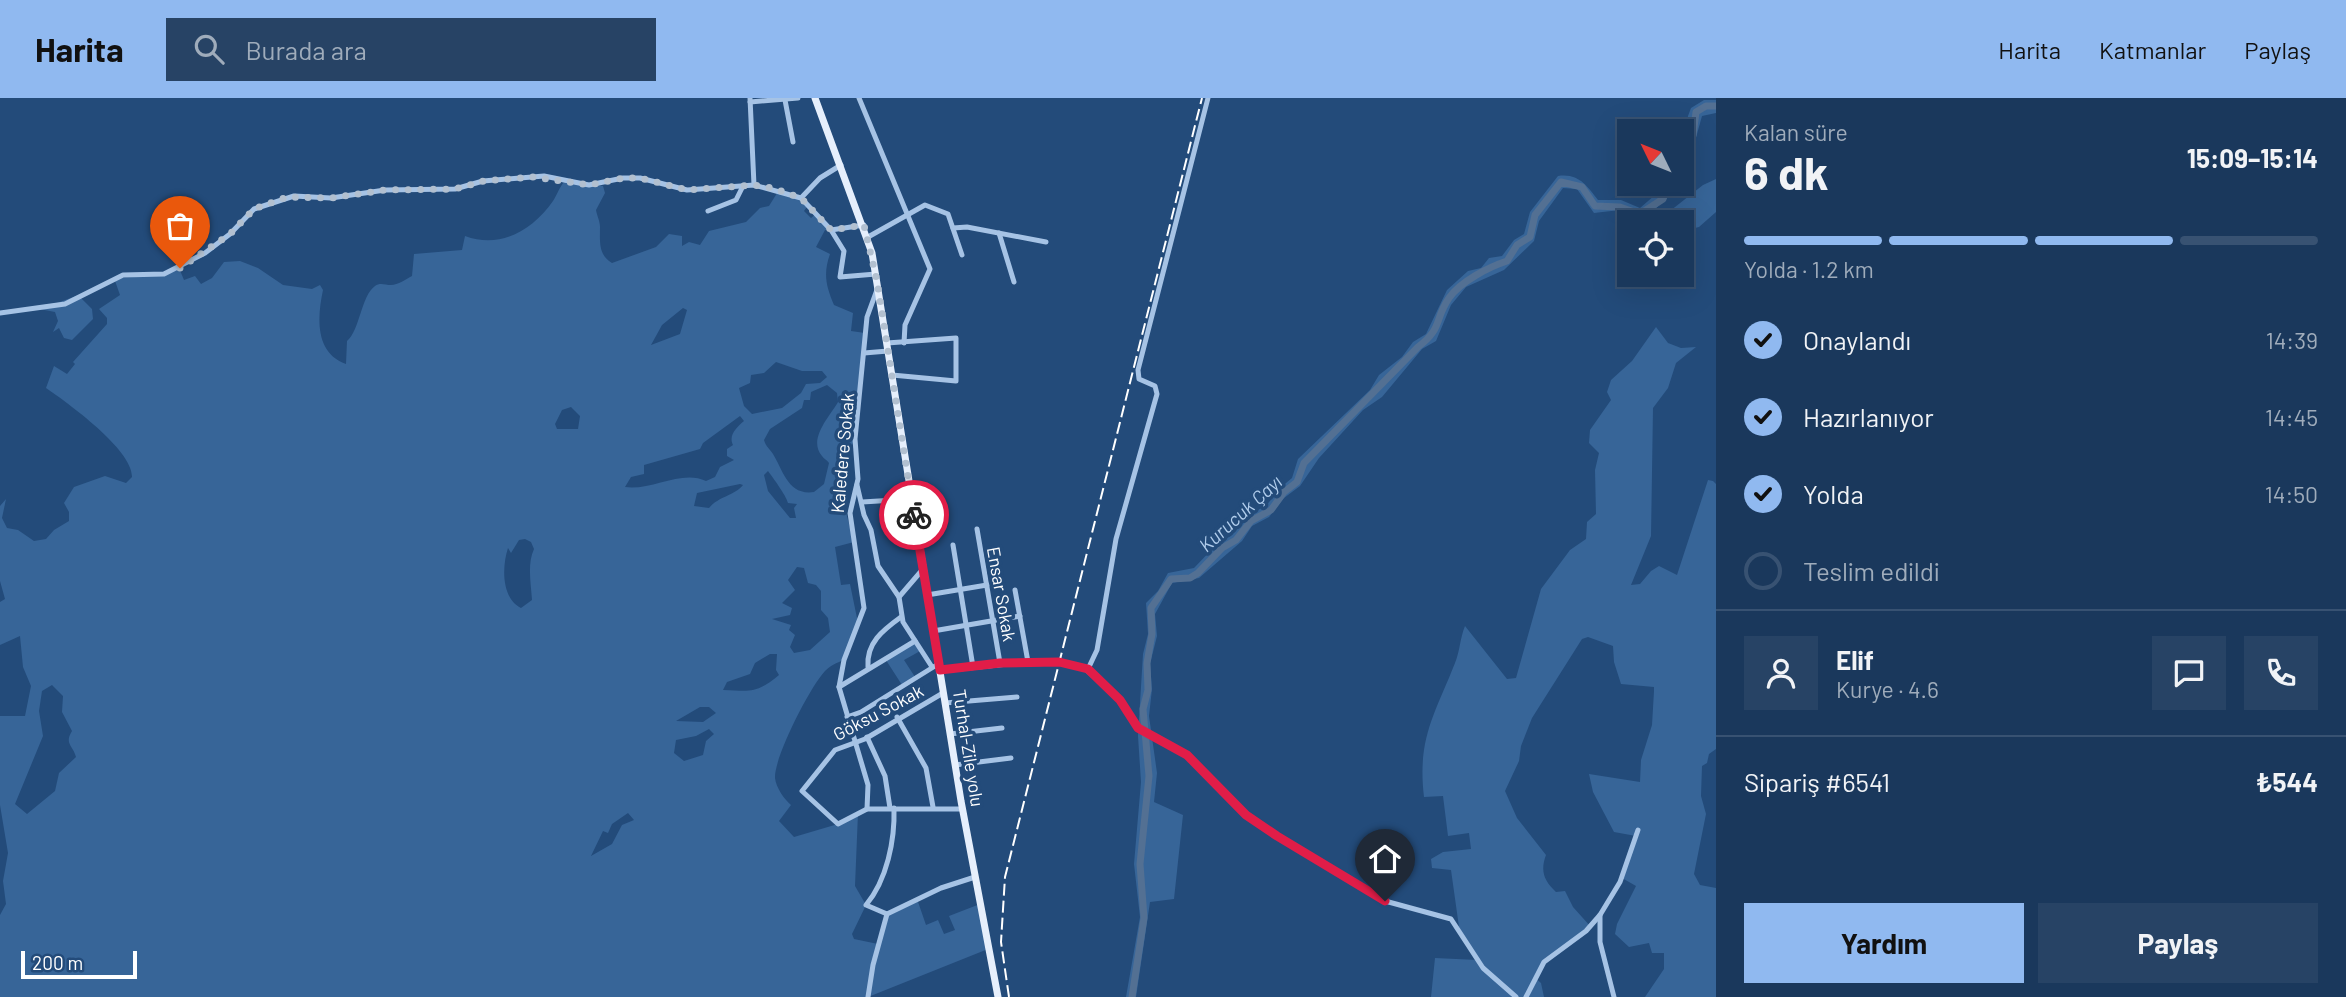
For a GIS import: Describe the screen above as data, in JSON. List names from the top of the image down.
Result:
{
  "streets": {
    "main road": ["Turhal-Zile yolu"],
    "street": ["Kaledere Sokak", "Ensar Sokak", "Göksu Sokak"]
  },
  "crossings": [
    ["Kaledere Sokak", "Göksu Sokak"],
    ["Kaledere Sokak", "Turhal-Zile yolu"],
    ["Göksu Sokak", "Turhal-Zile yolu"]
  ],
  "water": ["Kurucuk Çayı"],
  "scale_bar": "200 m",
  "north": "top left",
  "page": {
    "header": "Harita",
    "search": "Burada ara",
    "nav": ["Harita", "Katmanlar", "Paylaş"],
    "heading": ["6 dk", "Kalan süre", "15:09–15:14"],
    "panel": [
      "Elif",
      "Kurye · 4.6",
      "Sipariş #6541",
      "₺544"
    ],
    "bar": "Yolda · 1.2 km",
    "list": [
      ["Onaylandı", "14:39"],
      ["Hazırlanıyor", "14:45"],
      ["Yolda", "14:50"],
      "Teslim edildi"
    ],
    "buttons": ["Yardım", "Paylaş"],
    "scale": "200 m"
  }
}
